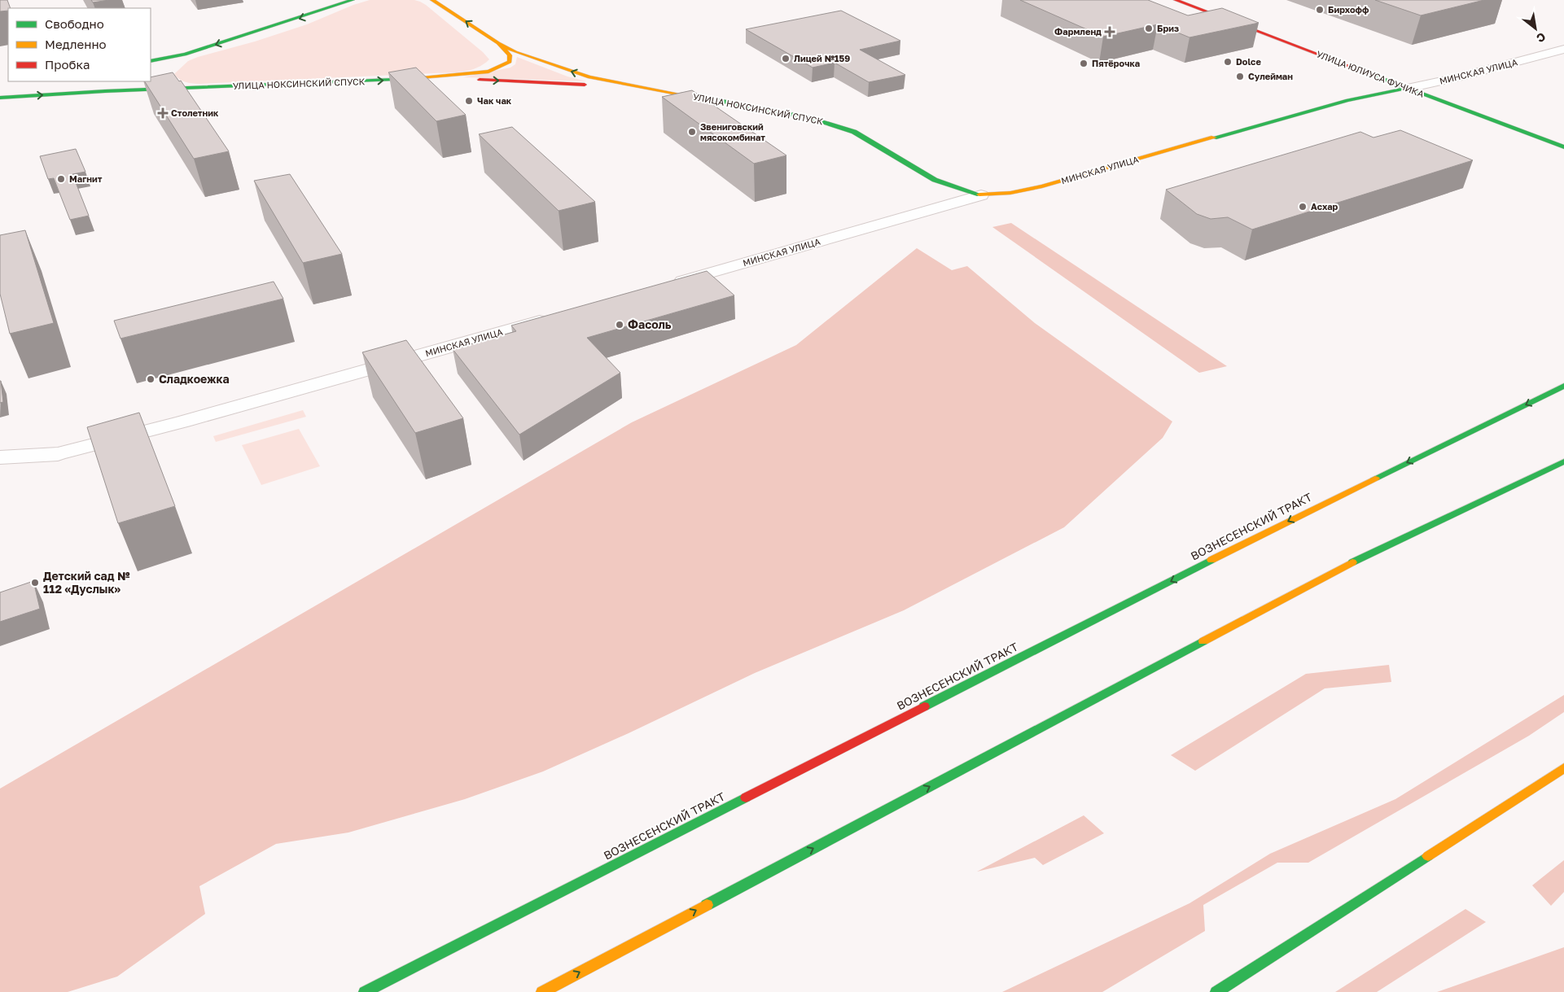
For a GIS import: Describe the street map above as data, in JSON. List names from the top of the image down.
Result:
{
  "streets": {
    "street": [
      "МИНСКАЯ УЛИЦА",
      "УЛИЦА ЮЛИУСА ФУЧИКА",
      "УЛИЦА НОКСИНСКИЙ СПУСК",
      "ВОЗНЕСЕНСКИЙ ТРАКТ"
    ]
  },
  "crossings": [
    ["МИНСКАЯ УЛИЦА", "УЛИЦА ЮЛИУСА ФУЧИКА"],
    ["МИНСКАЯ УЛИЦА", "УЛИЦА НОКСИНСКИЙ СПУСК"]
  ],
  "places": {
    "other": [
      "Бирхофф",
      "Бриз",
      "Лицей №159",
      "Dolce",
      "Пятёрочка",
      "Сулейман",
      "Чак чак",
      "Звениговский мясокомбинат",
      "Магнит",
      "Асхар",
      "Фасоль",
      "Сладкоежка",
      "Детский сад № 112 «Дуслык»"
    ],
    "health": ["Фармленд", "Столетник"]
  },
  "legend": ["Свободно", "Медленно", "Пробка"],
  "north": "bottom right"
}
